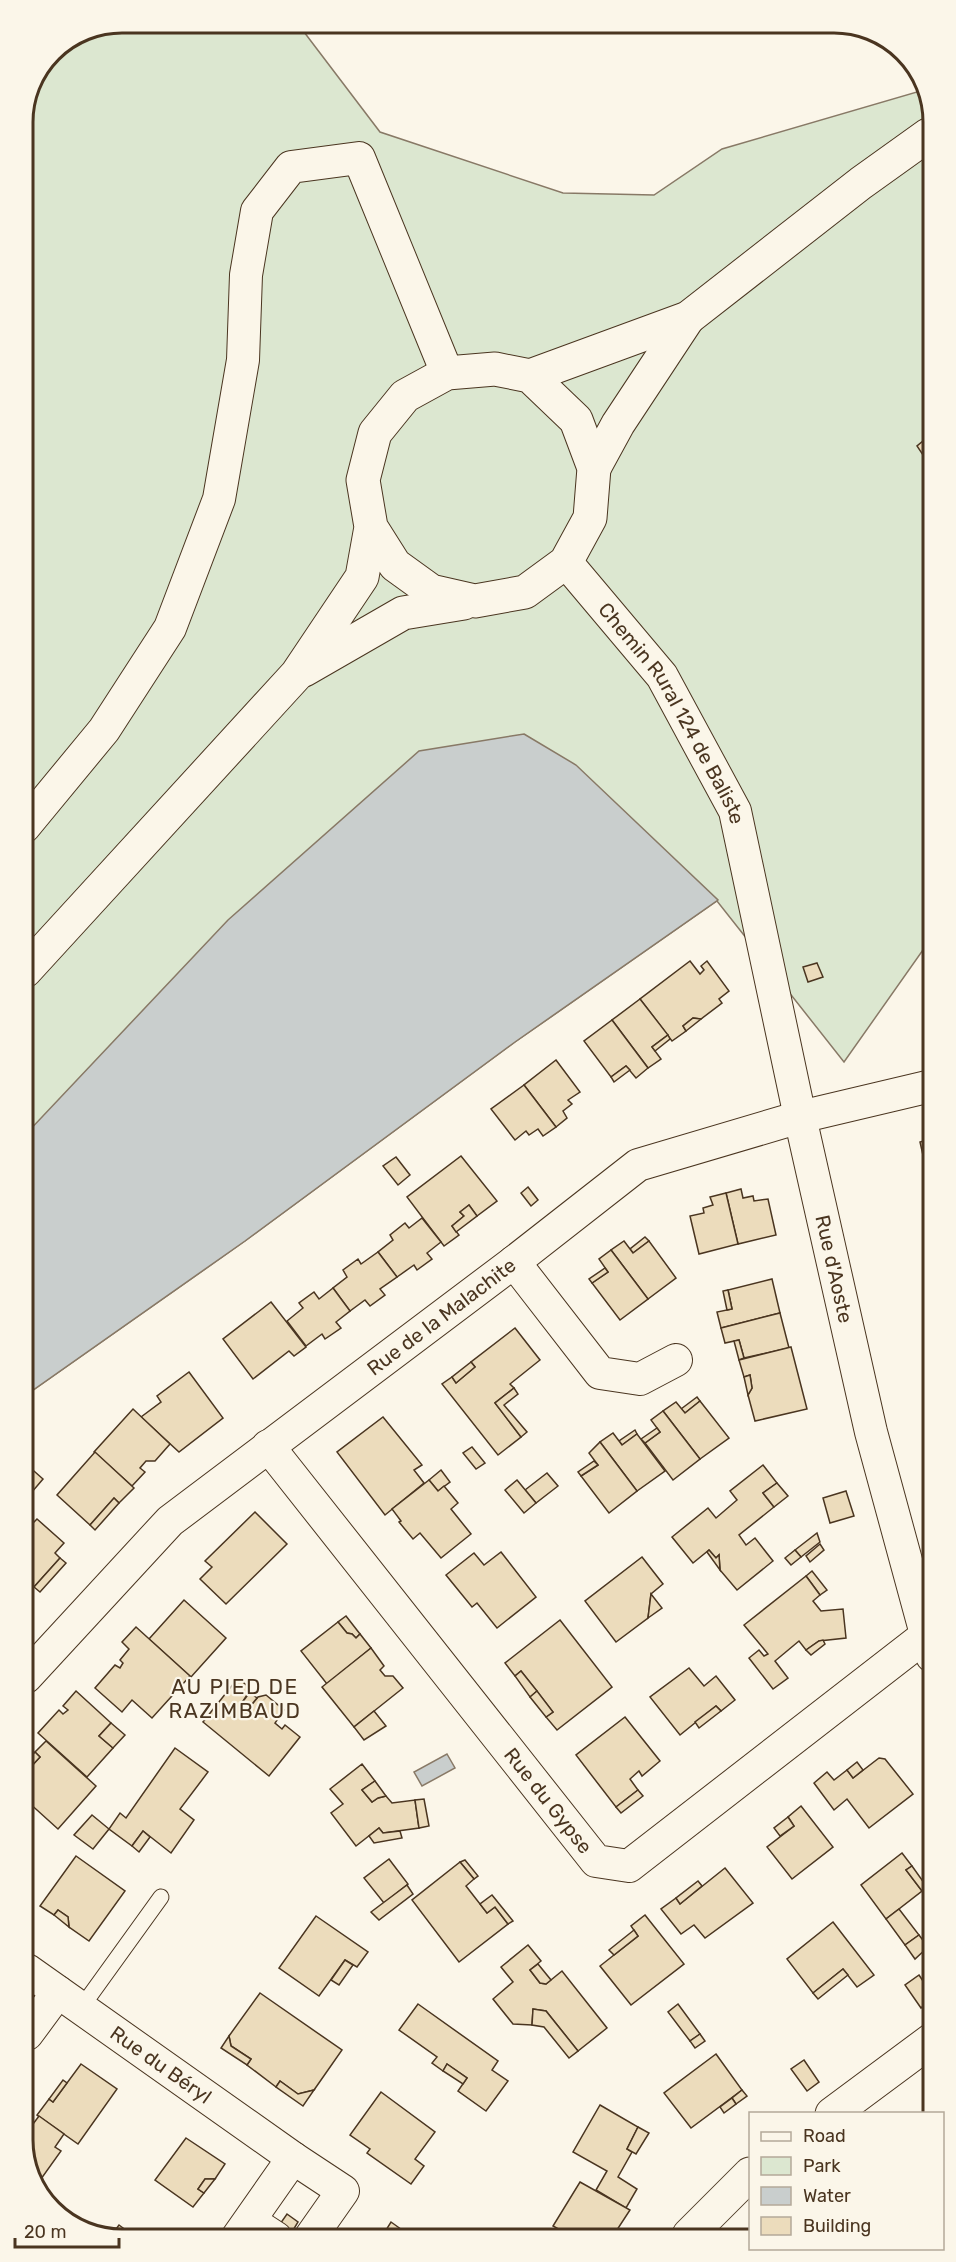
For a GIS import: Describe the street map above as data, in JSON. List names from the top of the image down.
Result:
{
  "streets": {
    "street": [
      "Chemin Rural 124 de Baliste",
      "Rue d'Aoste",
      "Rue de la Malachite",
      "Rue du Gypse",
      "Rue du Béryl"
    ]
  },
  "crossings": [
    ["Chemin Rural 124 de Baliste", "Rue d'Aoste"],
    ["Rue d'Aoste", "Rue de la Malachite"],
    ["Rue de la Malachite", "Rue du Gypse"]
  ],
  "districts": ["AU PIED DE RAZIMBAUD"],
  "legend": [
    "Road",
    "Park",
    "Water",
    "Building"
  ],
  "scale_bar": "20 m"
}
